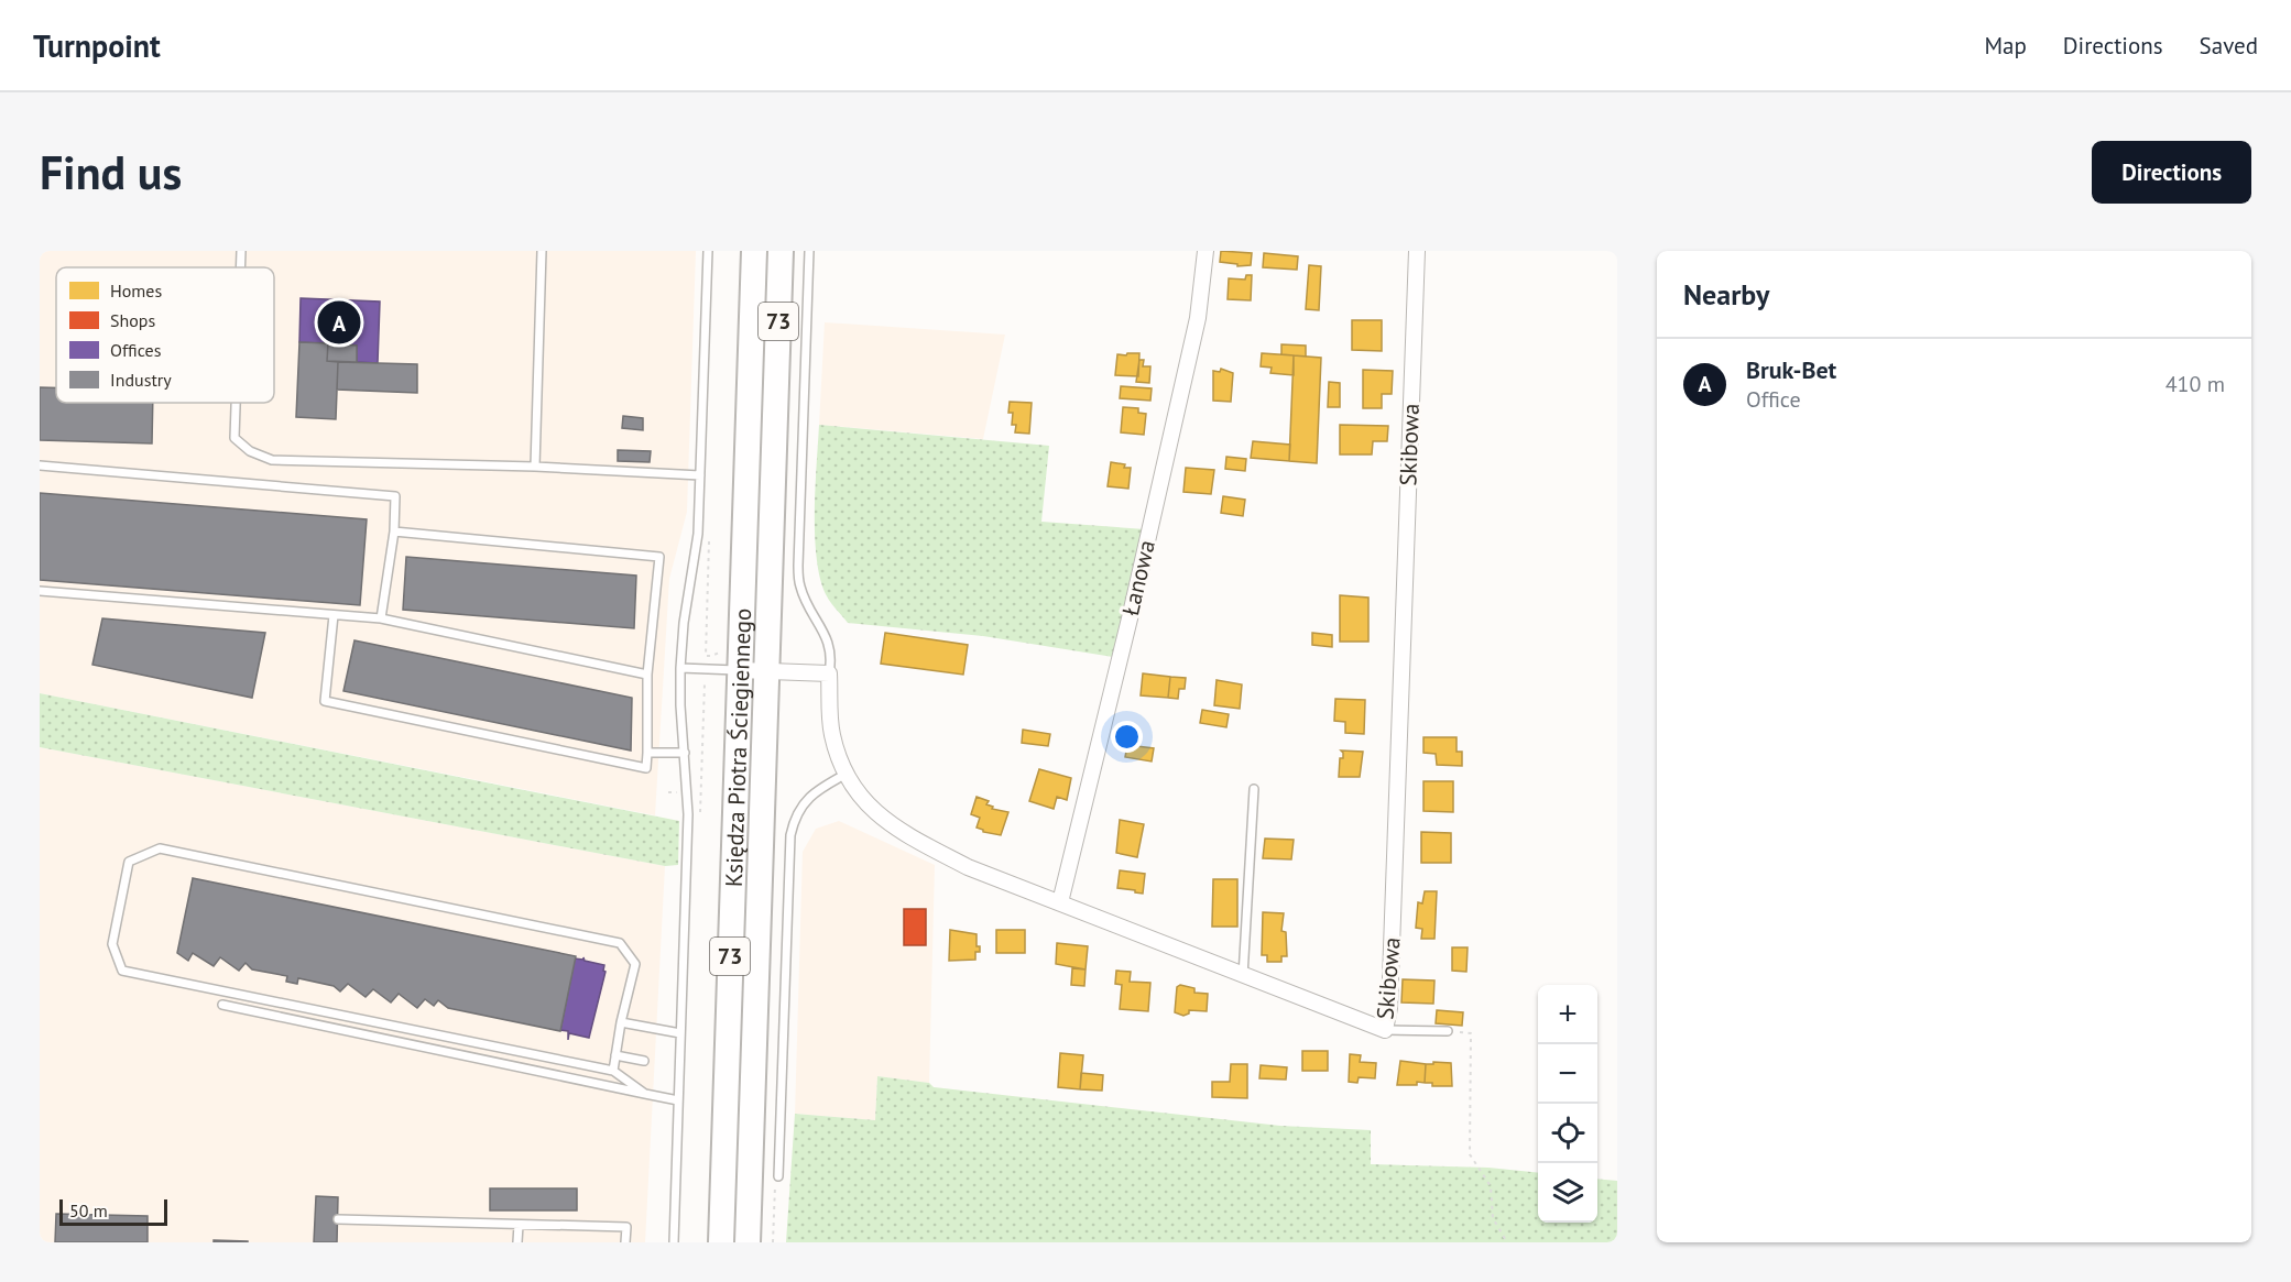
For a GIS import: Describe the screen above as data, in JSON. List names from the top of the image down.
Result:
{
  "streets": {
    "main road": ["73", "Księdza Piotra Ściegiennego"],
    "street": ["Skibowa", "Łanowa"]
  },
  "crossings": [
    ["Skibowa", "Łanowa"]
  ],
  "legend": [
    "Homes",
    "Shops",
    "Offices",
    "Industry"
  ],
  "scale_bar": "50 m",
  "page": {
    "header": "Turnpoint",
    "nav": ["Map", "Directions", "Saved"],
    "buttons": "Directions",
    "title": "Find us",
    "heading": "Nearby",
    "pins": "A",
    "list": [
      {
        "mark": "A",
        "name": "Bruk-Bet",
        "note": "Office",
        "value": "410 m"
      }
    ],
    "map_buttons": ["+", "−"],
    "scale": "50 m"
  }
}
